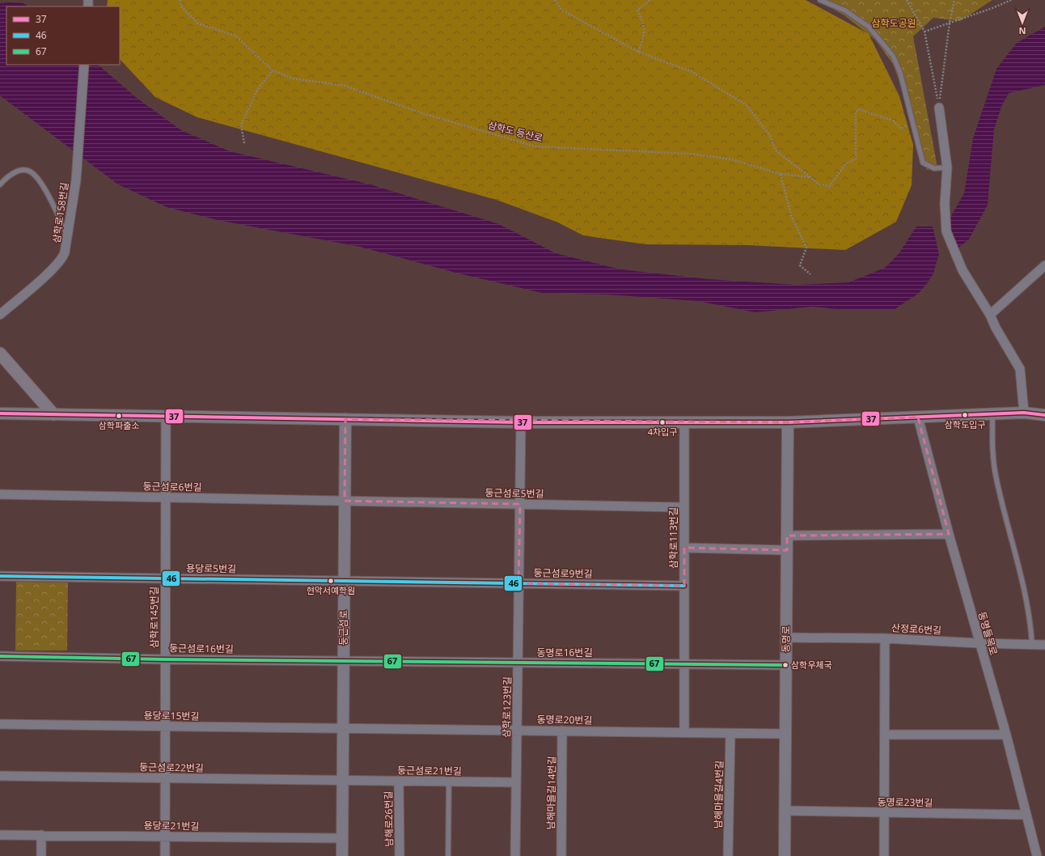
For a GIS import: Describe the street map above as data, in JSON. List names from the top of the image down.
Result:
{
  "streets": {
    "street": [
      "삼학로158번길",
      "둥근섬로6번길",
      "둥근섬로5번길",
      "삼학로113번길",
      "용당로5번길",
      "둥근섬로9번길",
      "삼학로145번길",
      "둥근섬로",
      "산정로6번길",
      "동명들목로",
      "동명로",
      "둥근섬로16번길",
      "동명로16번길",
      "삼학로123번길",
      "용당로15번길",
      "동명로20번길",
      "둥근섬로22번길",
      "둥근섬로21번길",
      "남해마을길14번길",
      "남해마을길4번길",
      "동명로23번길",
      "남해로26번길",
      "용당로21번길"
    ],
    "path": ["삼학도 등산로"]
  },
  "crossings": [
    ["둥근섬로6번길", "둥근섬로5번길"],
    ["둥근섬로6번길", "삼학로145번길"],
    ["둥근섬로6번길", "둥근섬로"],
    ["둥근섬로5번길", "삼학로113번길"],
    ["둥근섬로5번길", "둥근섬로"],
    ["둥근섬로5번길", "삼학로123번길"],
    ["삼학로113번길", "둥근섬로9번길"],
    ["삼학로113번길", "동명로16번길"],
    ["삼학로113번길", "동명로20번길"],
    ["용당로5번길", "둥근섬로9번길"],
    ["용당로5번길", "삼학로145번길"],
    ["용당로5번길", "둥근섬로"],
    ["둥근섬로9번길", "둥근섬로"],
    ["둥근섬로9번길", "삼학로123번길"],
    ["삼학로145번길", "둥근섬로16번길"],
    ["삼학로145번길", "용당로15번길"],
    ["삼학로145번길", "둥근섬로22번길"],
    ["삼학로145번길", "용당로21번길"],
    ["둥근섬로", "둥근섬로16번길"],
    ["둥근섬로", "동명로16번길"],
    ["둥근섬로", "용당로15번길"],
    ["둥근섬로", "동명로20번길"],
    ["둥근섬로", "둥근섬로22번길"],
    ["둥근섬로", "둥근섬로21번길"],
    ["둥근섬로", "용당로21번길"],
    ["산정로6번길", "동명들목로"],
    ["산정로6번길", "동명로"],
    ["동명들목로", "동명로23번길"],
    ["동명로", "동명로16번길"],
    ["동명로", "동명로20번길"],
    ["동명로", "동명로23번길"],
    ["둥근섬로16번길", "동명로16번길"],
    ["동명로16번길", "삼학로123번길"],
    ["삼학로123번길", "동명로20번길"],
    ["삼학로123번길", "둥근섬로21번길"],
    ["용당로15번길", "동명로20번길"],
    ["동명로20번길", "남해마을길14번길"],
    ["동명로20번길", "남해마을길4번길"],
    ["둥근섬로22번길", "둥근섬로21번길"],
    ["둥근섬로21번길", "남해로26번길"]
  ],
  "parks": ["삼학도공원"],
  "places": [
    "삼학도입구",
    "삼학파출소",
    "4차입구",
    "현악서예학원",
    "삼학우체국"
  ],
  "lines": ["transit line 37", "transit line 46", "transit line 67"],
  "legend": ["37", "46", "67"],
  "north": "bottom"
}
